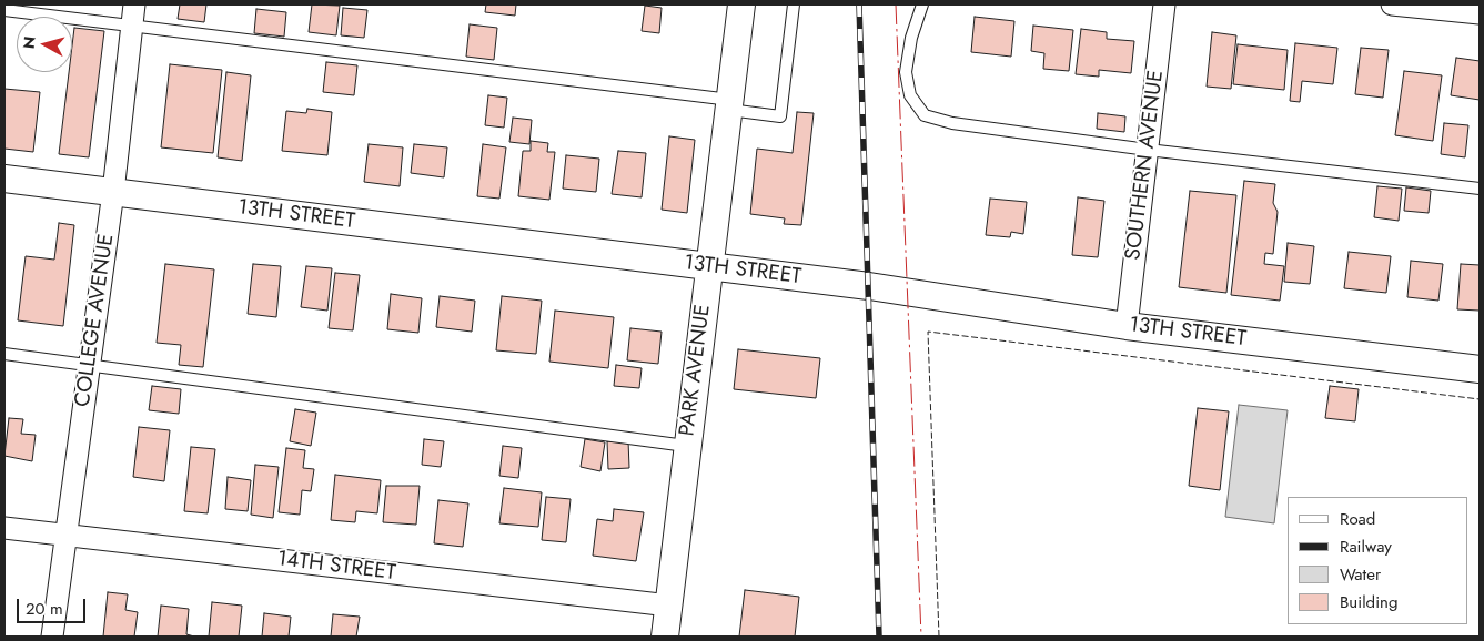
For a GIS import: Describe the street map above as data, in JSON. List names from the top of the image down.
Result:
{
  "streets": {
    "street": [
      "SOUTHERN AVENUE",
      "13TH STREET",
      "COLLEGE AVENUE",
      "PARK AVENUE",
      "14TH STREET"
    ]
  },
  "crossings": [
    ["SOUTHERN AVENUE", "13TH STREET"],
    ["13TH STREET", "COLLEGE AVENUE"],
    ["13TH STREET", "PARK AVENUE"],
    ["COLLEGE AVENUE", "14TH STREET"],
    ["PARK AVENUE", "14TH STREET"]
  ],
  "legend": [
    "Road",
    "Railway",
    "Water",
    "Building"
  ],
  "scale_bar": "20 m",
  "north": "left"
}
